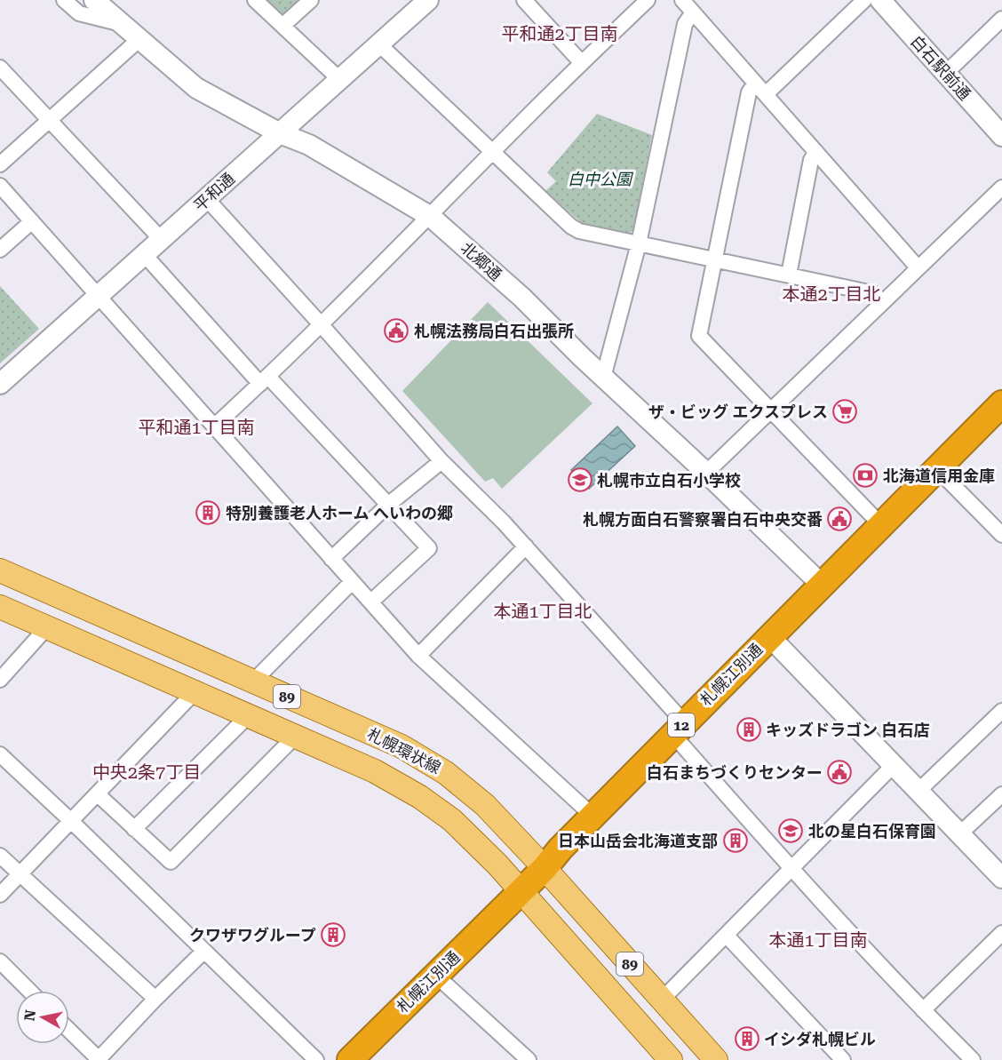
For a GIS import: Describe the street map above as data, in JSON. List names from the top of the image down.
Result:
{
  "streets": {
    "highway": ["札幌江別通", "12"],
    "main road": ["89", "札幌環状線"],
    "street": ["白石駅前通", "平和通", "北郷通"]
  },
  "crossings": [
    ["平和通", "北郷通"],
    ["北郷通", "札幌江別通"],
    ["札幌江別通", "札幌環状線"]
  ],
  "districts": [
    "平和通2丁目南",
    "本通2丁目北",
    "平和通1丁目南",
    "本通1丁目北",
    "中央2条7丁目",
    "本通1丁目南"
  ],
  "parks": ["白中公園"],
  "places": {
    "public building": ["札幌法務局白石出張所", "札幌方面白石警察署白石中央交番", "白石まちづくりセンター"],
    "supermarket": ["ザ・ビッグ エクスプレス"],
    "bank": ["北海道信用金庫"],
    "school or university": ["札幌市立白石小学校", "北の星白石保育園"],
    "building": [
      "特別養護老人ホーム へいわの郷",
      "キッズドラゴン 白石店",
      "日本山岳会北海道支部",
      "クワザワグループ",
      "イシダ札幌ビル"
    ]
  },
  "north": "left"
}
